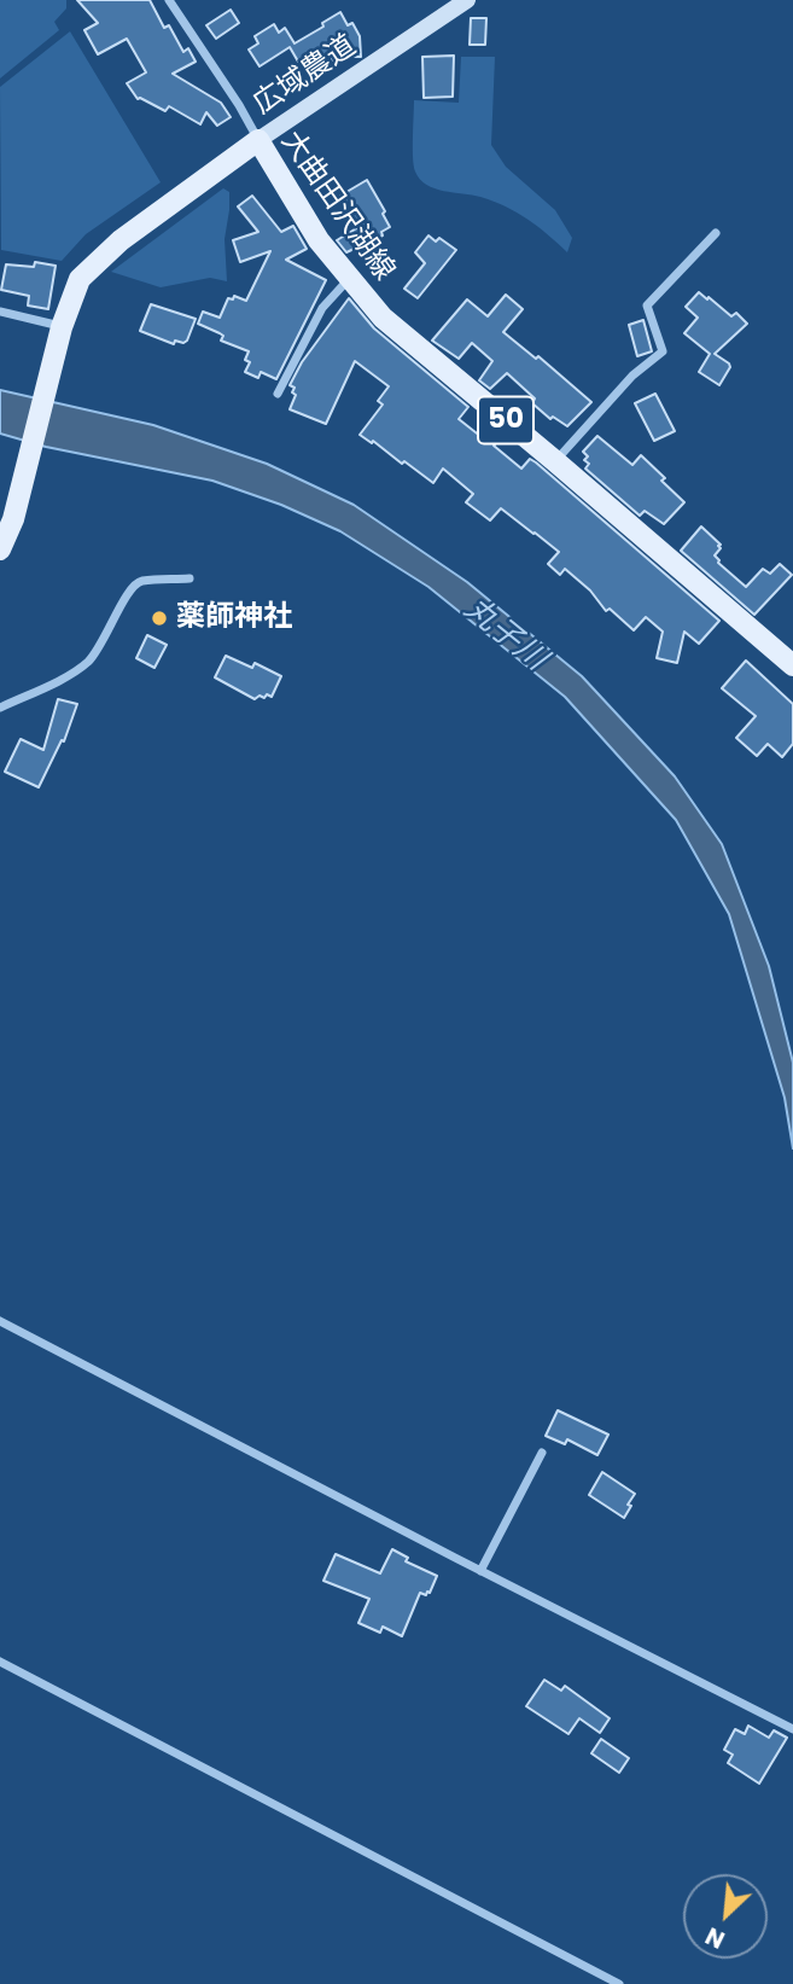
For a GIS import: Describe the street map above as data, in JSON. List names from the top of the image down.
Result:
{
  "streets": {
    "main road": ["大曲田沢湖線", "50"],
    "street": ["広域農道"]
  },
  "crossings": [
    ["広域農道", "大曲田沢湖線"]
  ],
  "water": ["丸子川"],
  "places": ["薬師神社"],
  "north": "bottom left"
}
